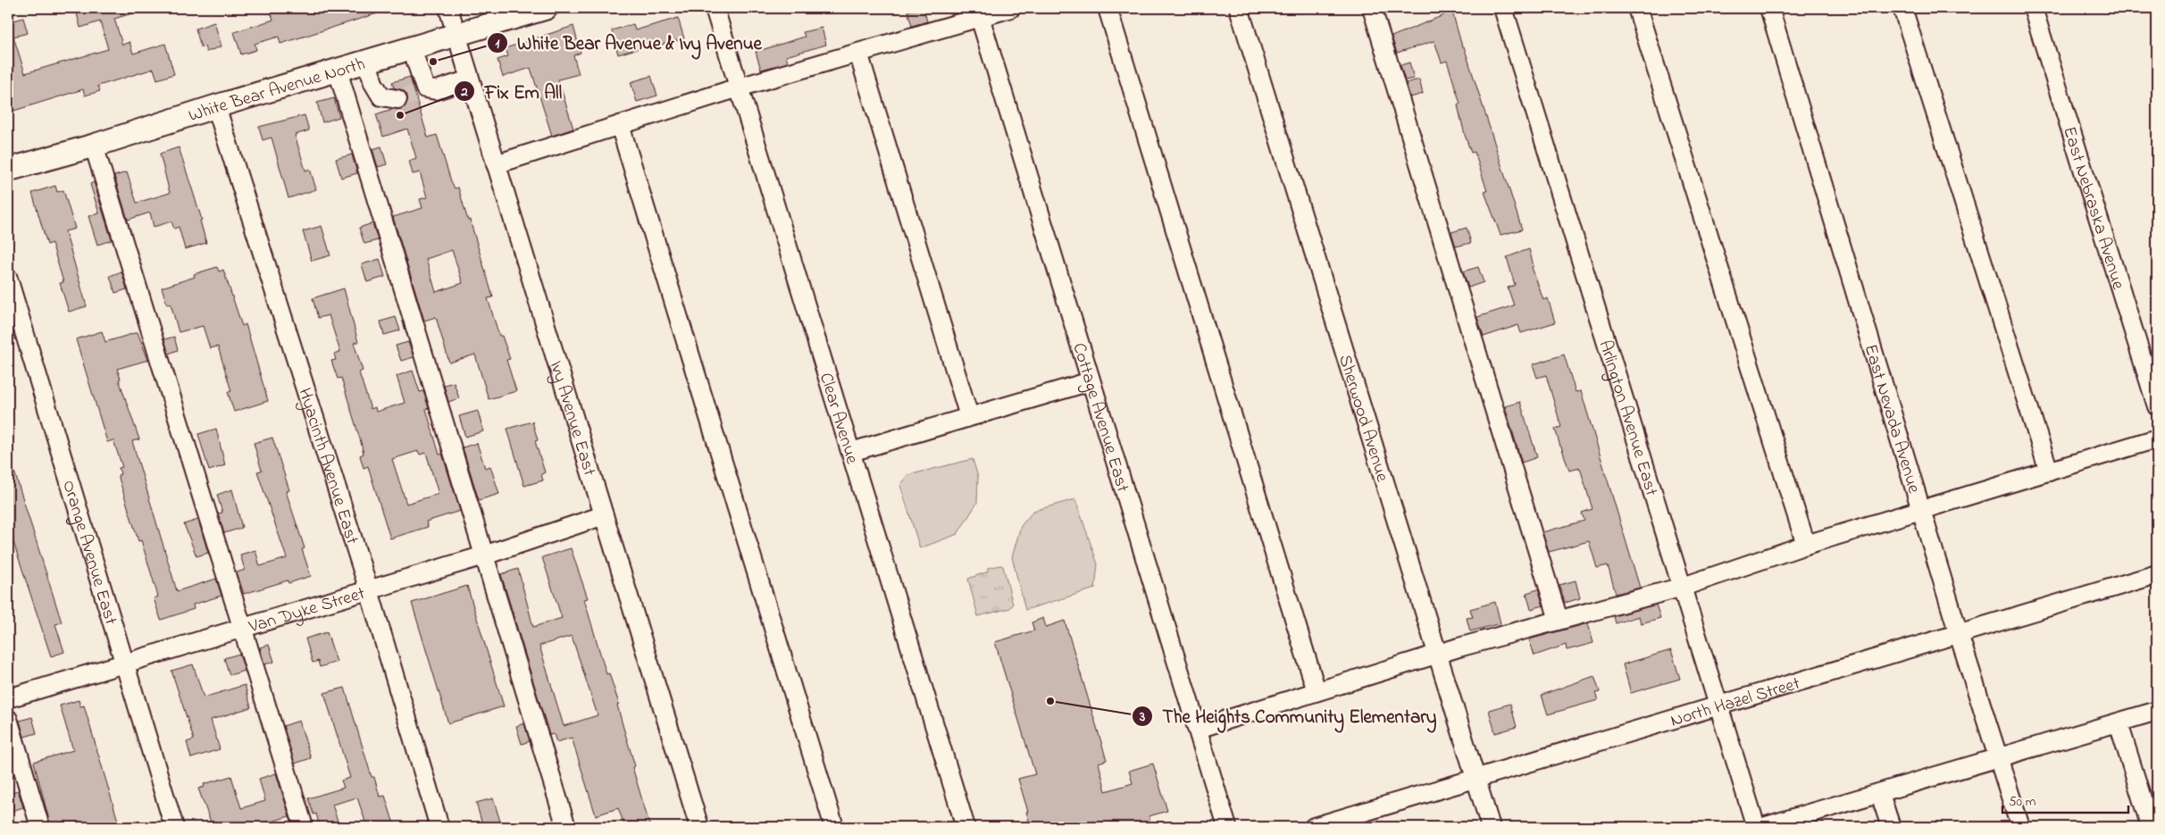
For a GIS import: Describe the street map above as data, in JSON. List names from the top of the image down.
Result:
{
  "streets": {
    "main road": ["White Bear Avenue North"],
    "street": [
      "East Nebraska Avenue",
      "Clear Avenue",
      "Cottage Avenue East",
      "Sherwood Avenue",
      "Arlington Avenue East",
      "Ivy Avenue East",
      "East Nevada Avenue",
      "Hyacinth Avenue East",
      "Orange Avenue East",
      "Van Dyke Street",
      "North Hazel Street"
    ]
  },
  "crossings": [
    ["White Bear Avenue North", "Ivy Avenue East"],
    ["White Bear Avenue North", "Hyacinth Avenue East"],
    ["Sherwood Avenue", "North Hazel Street"],
    ["Arlington Avenue East", "North Hazel Street"],
    ["Ivy Avenue East", "Van Dyke Street"],
    ["East Nevada Avenue", "North Hazel Street"],
    ["Hyacinth Avenue East", "Van Dyke Street"],
    ["Orange Avenue East", "Van Dyke Street"]
  ],
  "places": ["White Bear Avenue & Ivy Avenue", "Fix Em All", "The Heights Community Elementary"],
  "scale_bar": "50 m"
}
